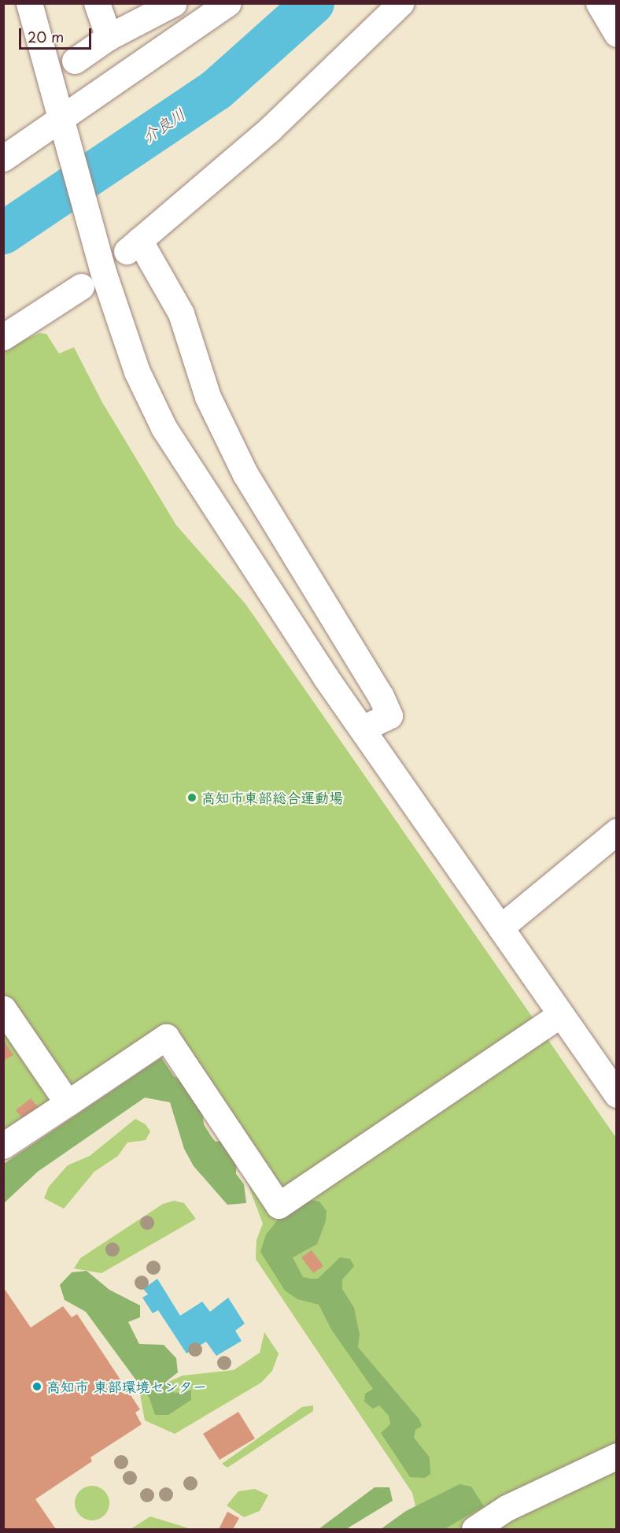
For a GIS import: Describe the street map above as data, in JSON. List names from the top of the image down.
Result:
{
  "water": ["介良川"],
  "places": ["高知市東部総合運動場", "高知市 東部環境センター"],
  "scale_bar": "20 m"
}
